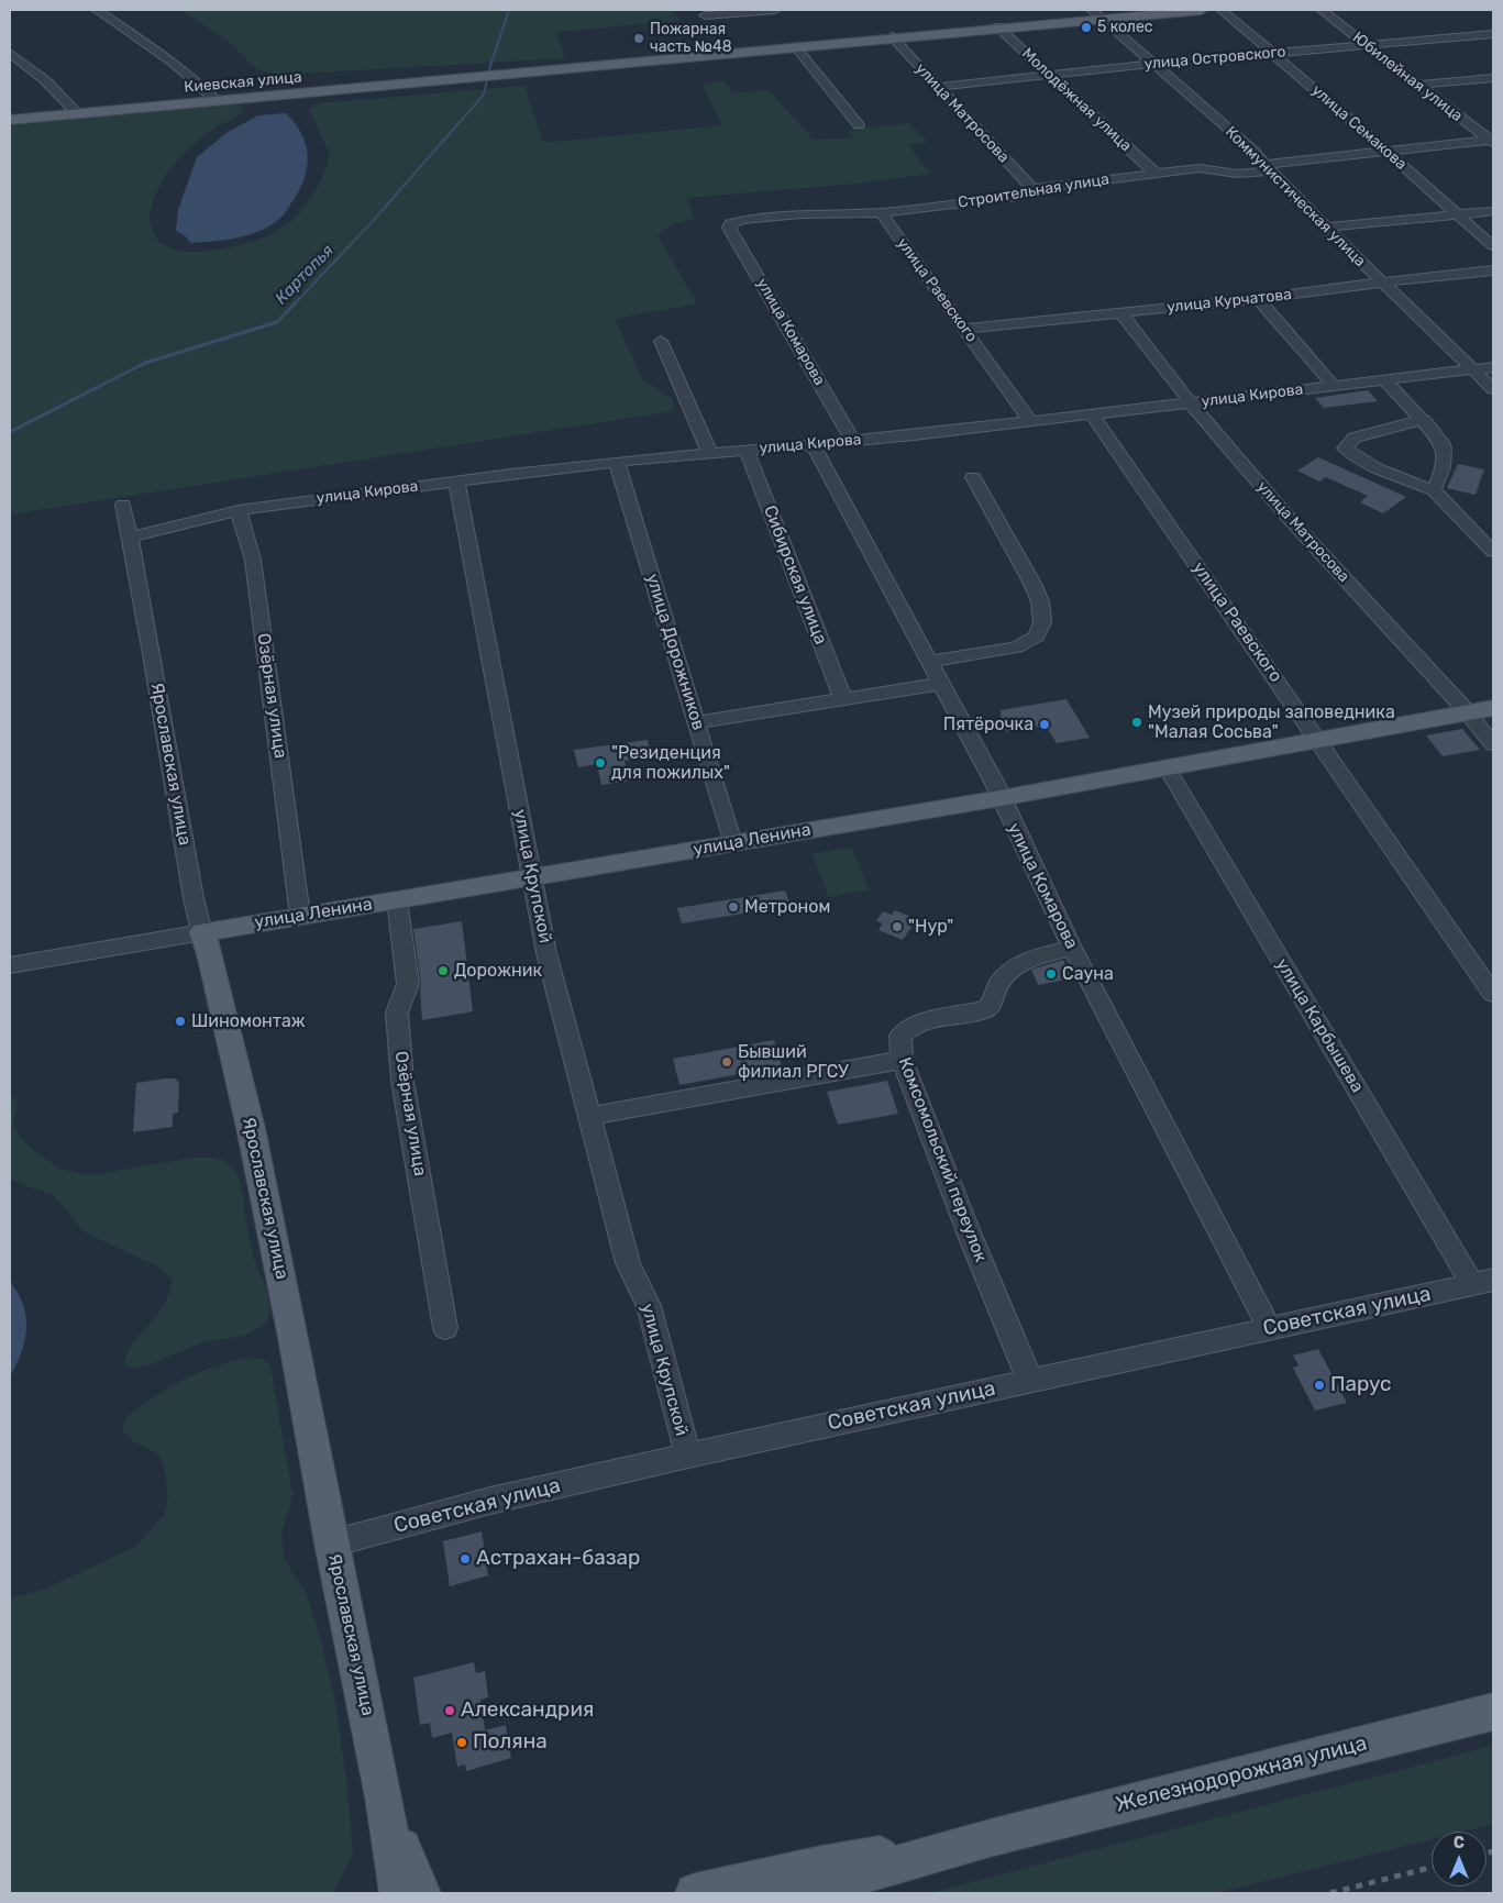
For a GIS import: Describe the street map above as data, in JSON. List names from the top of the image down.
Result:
{
  "streets": {
    "main road": [
      "Киевская улица",
      "Ярославская улица",
      "улица Ленина",
      "Железнодорожная улица"
    ],
    "street": [
      "улица Островского",
      "Юбилейная улица",
      "Молодёжная улица",
      "улица Матросова",
      "улица Семакова",
      "Строительная улица",
      "Коммунистическая улица",
      "улица Раевского",
      "улица Курчатова",
      "улица Комарова",
      "улица Кирова",
      "Сибирская улица",
      "улица Дорожников",
      "Озёрная улица",
      "улица Крупской",
      "улица Карбышева",
      "Комсомольский переулок",
      "Советская улица"
    ]
  },
  "crossings": [
    ["улица Островского", "Юбилейная улица"],
    ["улица Островского", "Молодёжная улица"],
    ["улица Островского", "улица Матросова"],
    ["улица Островского", "улица Семакова"],
    ["улица Островского", "Коммунистическая улица"],
    ["Юбилейная улица", "Строительная улица"],
    ["Молодёжная улица", "Строительная улица"],
    ["улица Матросова", "Строительная улица"],
    ["улица Матросова", "улица Курчатова"],
    ["улица Матросова", "улица Кирова"],
    ["улица Матросова", "улица Ленина"],
    ["улица Семакова", "Строительная улица"],
    ["Строительная улица", "Коммунистическая улица"],
    ["Строительная улица", "улица Раевского"],
    ["Строительная улица", "улица Комарова"],
    ["Коммунистическая улица", "улица Курчатова"],
    ["Коммунистическая улица", "улица Кирова"],
    ["улица Раевского", "улица Курчатова"],
    ["улица Раевского", "улица Кирова"],
    ["улица Раевского", "улица Ленина"],
    ["улица Комарова", "улица Кирова"],
    ["улица Комарова", "улица Ленина"],
    ["улица Комарова", "Комсомольский переулок"],
    ["улица Комарова", "Советская улица"],
    ["улица Кирова", "Сибирская улица"],
    ["улица Кирова", "улица Дорожников"],
    ["улица Кирова", "Озёрная улица"],
    ["улица Кирова", "Ярославская улица"],
    ["улица Кирова", "улица Крупской"],
    ["улица Дорожников", "улица Ленина"],
    ["Озёрная улица", "улица Ленина"],
    ["Ярославская улица", "улица Ленина"],
    ["Ярославская улица", "Советская улица"],
    ["улица Ленина", "улица Крупской"],
    ["улица Ленина", "улица Карбышева"],
    ["улица Крупской", "Советская улица"],
    ["улица Карбышева", "Советская улица"],
    ["Комсомольский переулок", "Советская улица"]
  ],
  "water": ["Картопья"],
  "places": [
    "5 колес",
    "Пожарная часть №48",
    "Музей природы заповедника \"Малая Сосьва\"",
    "Пятёрочка",
    "\"Резиденция для пожилых\"",
    "Метроном",
    "\"Нур\"",
    "Дорожник",
    "Сауна",
    "Шиномонтаж",
    "Бывший филиал РГСУ",
    "Парус",
    "Астрахан-базар",
    "Александрия",
    "Поляна"
  ],
  "north": "top"
}
